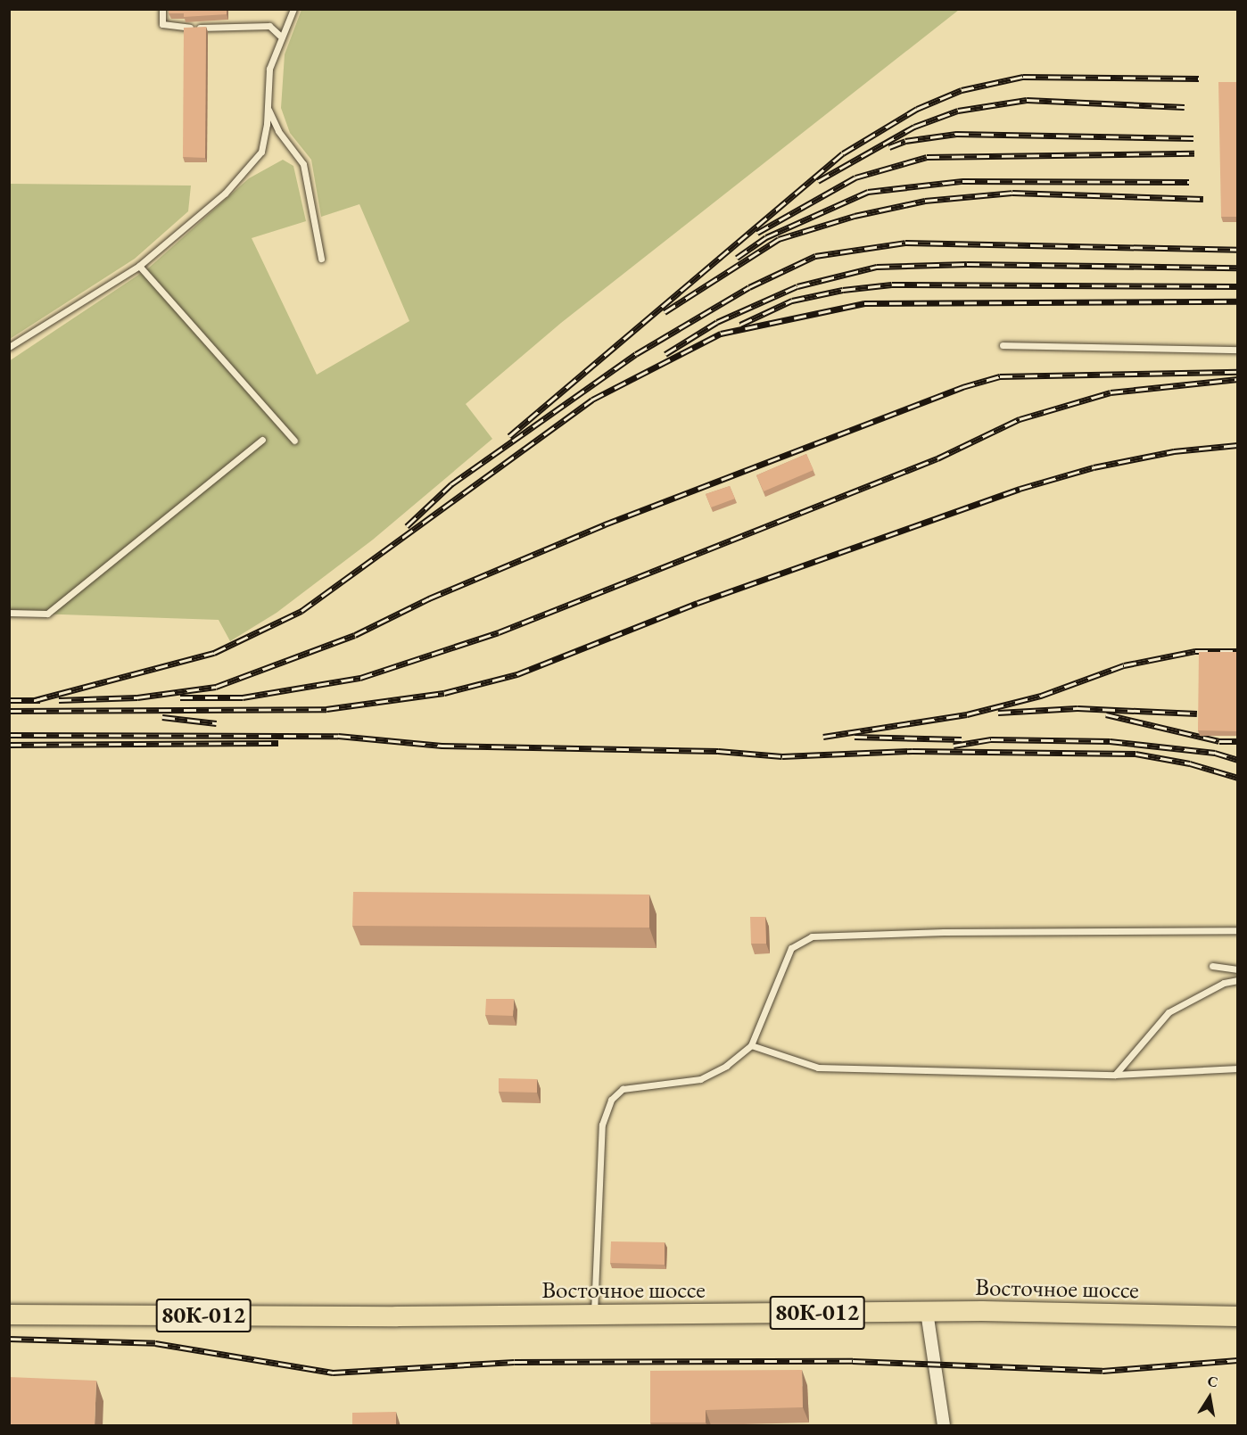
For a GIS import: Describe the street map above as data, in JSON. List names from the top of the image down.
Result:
{
  "streets": {
    "main road": ["Восточное шоссе", "80К-012"]
  },
  "north": "top"
}
